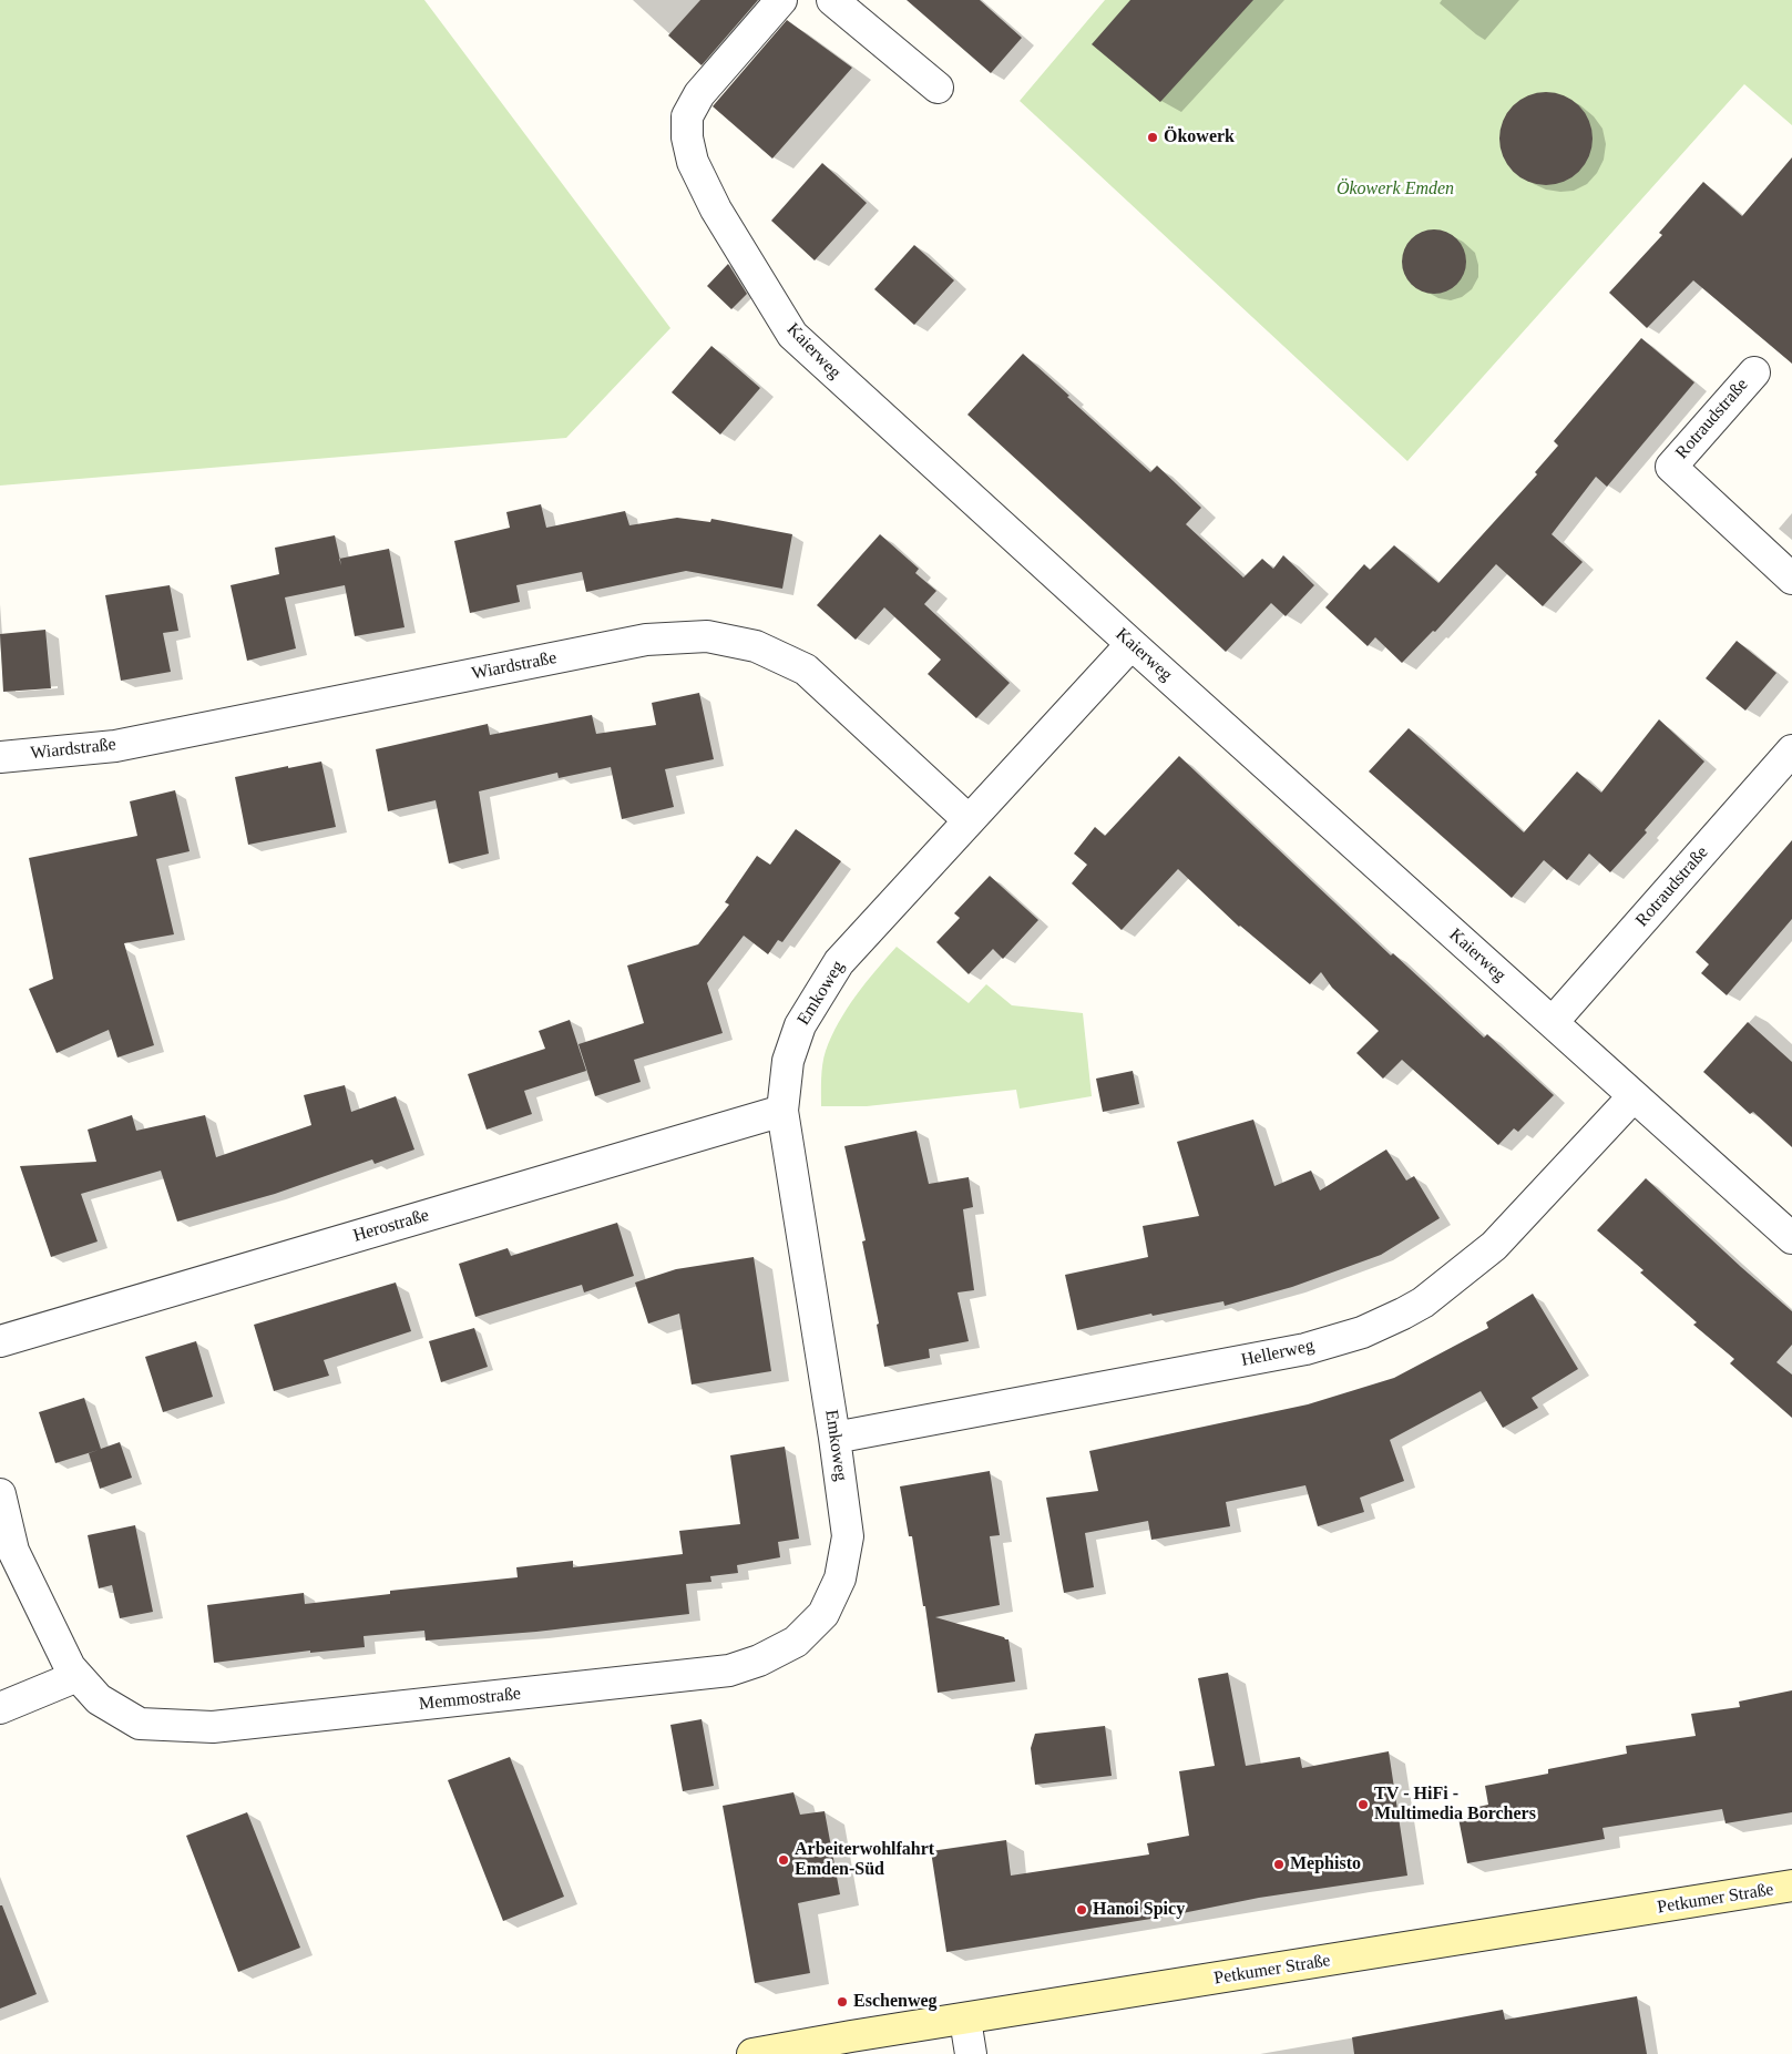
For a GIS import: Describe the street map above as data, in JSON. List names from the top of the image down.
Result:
{
  "streets": {
    "main road": ["Petkumer Straße"],
    "street": [
      "Kaierweg",
      "Rotraudstraße",
      "Wiardstraße",
      "Emkoweg",
      "Herostraße",
      "Hellerweg",
      "Memmostraße"
    ]
  },
  "crossings": [
    ["Kaierweg", "Rotraudstraße"],
    ["Kaierweg", "Emkoweg"],
    ["Kaierweg", "Hellerweg"],
    ["Wiardstraße", "Emkoweg"],
    ["Emkoweg", "Herostraße"],
    ["Emkoweg", "Hellerweg"],
    ["Emkoweg", "Memmostraße"]
  ],
  "parks": ["Ökowerk Emden"],
  "places": [
    "Ökowerk",
    "TV - HiFi - Multimedia Borchers",
    "Arbeiterwohlfahrt Emden-Süd",
    "Mephisto",
    "Hanoi Spicy",
    "Eschenweg"
  ]
}
